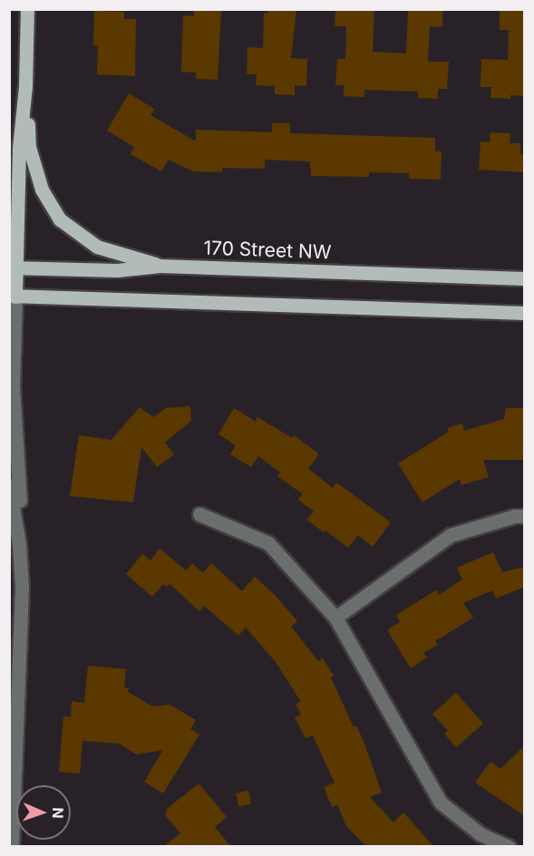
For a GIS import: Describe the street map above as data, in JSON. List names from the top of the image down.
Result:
{
  "streets": {
    "main road": ["170 Street NW"]
  },
  "north": "right"
}
